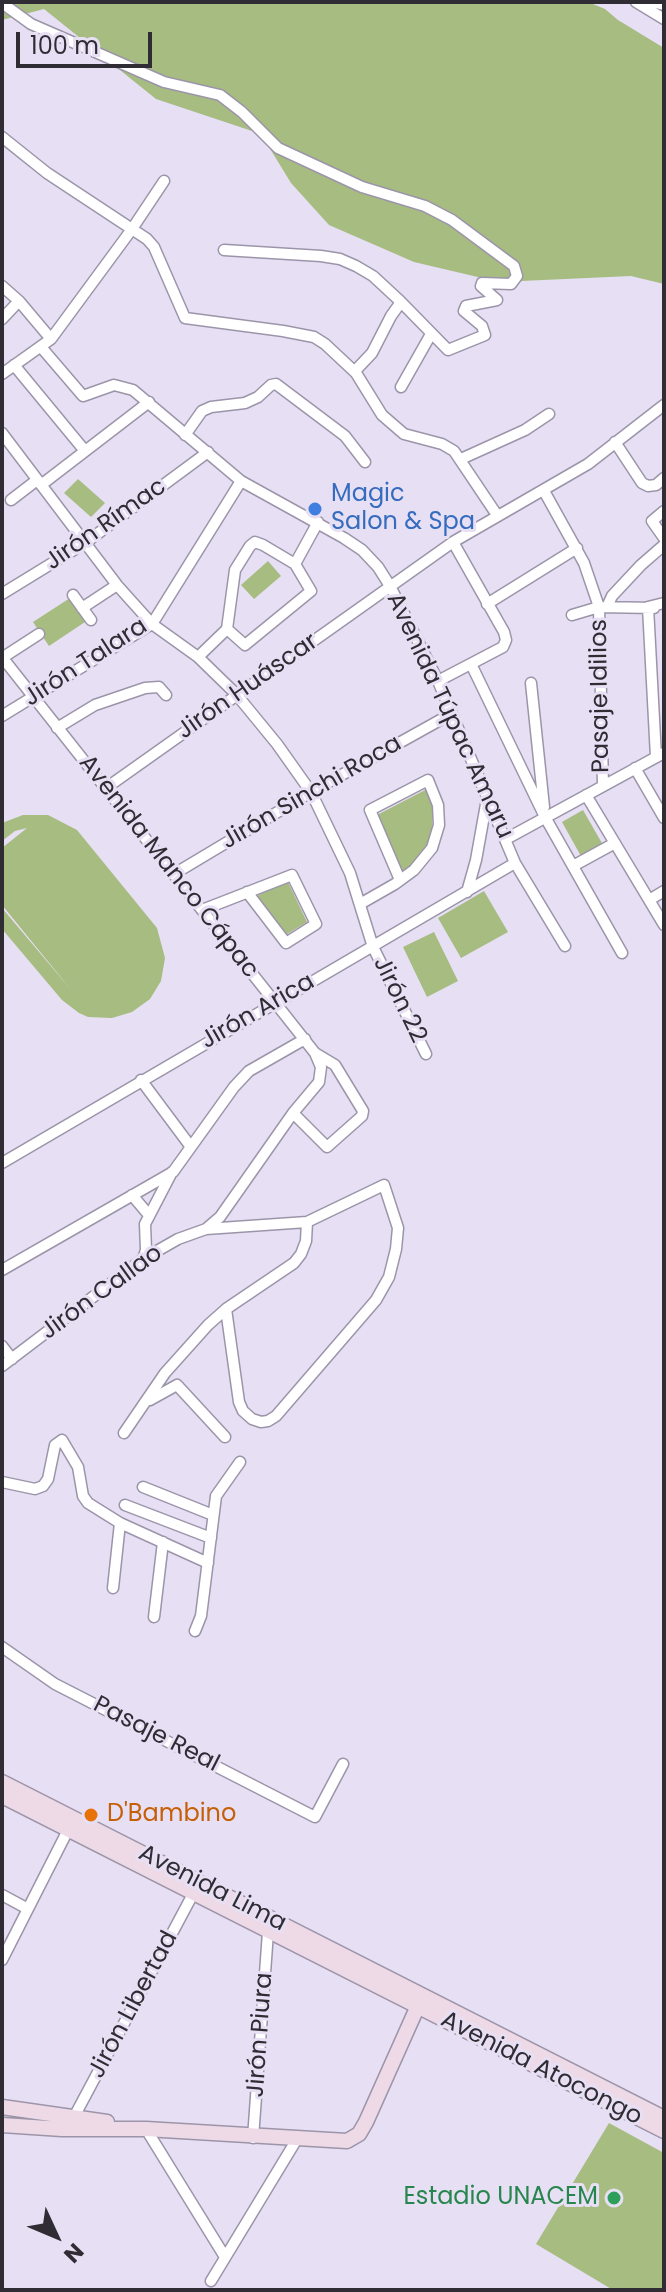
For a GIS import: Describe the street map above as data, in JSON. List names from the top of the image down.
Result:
{
  "streets": {
    "main road": ["Avenida Lima", "Avenida Atocongo"],
    "street": [
      "Jirón Rímac",
      "Jirón Talara",
      "Jirón Huáscar",
      "Pasaje Idilios",
      "Avenida Túpac Amaru",
      "Jirón Sinchi Roca",
      "Avenida Manco Cápac",
      "Jirón 22",
      "Jirón Arica",
      "Jirón Callao",
      "Pasaje Real",
      "Jirón Libertad",
      "Jirón Piura"
    ]
  },
  "crossings": [
    ["Jirón Rímac", "Avenida Túpac Amaru"],
    ["Jirón Rímac", "Jirón 22"],
    ["Jirón Talara", "Avenida Túpac Amaru"],
    ["Jirón Talara", "Avenida Manco Cápac"],
    ["Jirón Talara", "Jirón 22"],
    ["Jirón Huáscar", "Pasaje Idilios"],
    ["Jirón Huáscar", "Avenida Túpac Amaru"],
    ["Jirón Huáscar", "Avenida Manco Cápac"],
    ["Jirón Huáscar", "Jirón 22"],
    ["Avenida Túpac Amaru", "Jirón Sinchi Roca"],
    ["Avenida Túpac Amaru", "Jirón Arica"],
    ["Jirón Sinchi Roca", "Avenida Manco Cápac"],
    ["Jirón Sinchi Roca", "Jirón 22"],
    ["Avenida Manco Cápac", "Jirón Arica"],
    ["Jirón 22", "Jirón Arica"],
    ["Avenida Lima", "Jirón Libertad"],
    ["Avenida Lima", "Jirón Piura"],
    ["Avenida Lima", "Avenida Atocongo"]
  ],
  "places": ["Magic Salon & Spa", "D'Bambino", "Estadio UNACEM"],
  "scale_bar": "100 m",
  "north": "bottom right"
}
